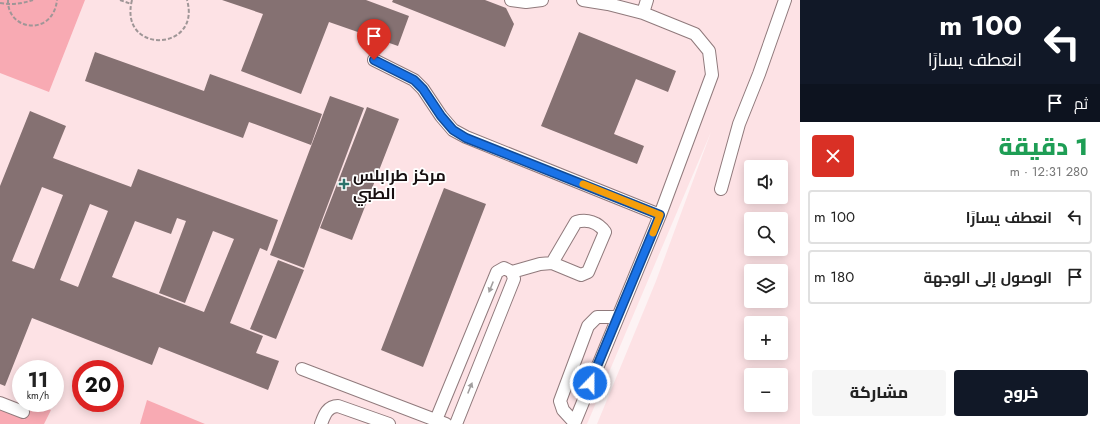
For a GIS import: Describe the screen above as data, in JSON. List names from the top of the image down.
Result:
{
  "places": {
    "health": ["مركز طرابلس الطبي"]
  },
  "page": {
    "turn": ["100 m", "انعطف يسارًا"],
    "then": "ثم",
    "heading": ["1 دقيقة", "280 m · 12:31"],
    "map_buttons": ["+", "−"],
    "list": [
      {
        "name": "انعطف يسارًا",
        "value": "100 m"
      },
      {
        "name": "الوصول إلى الوجهة",
        "value": "180 m"
      }
    ],
    "speed": "11 km/h",
    "limit": "20",
    "buttons": ["خروج", "مشاركة"]
  }
}
